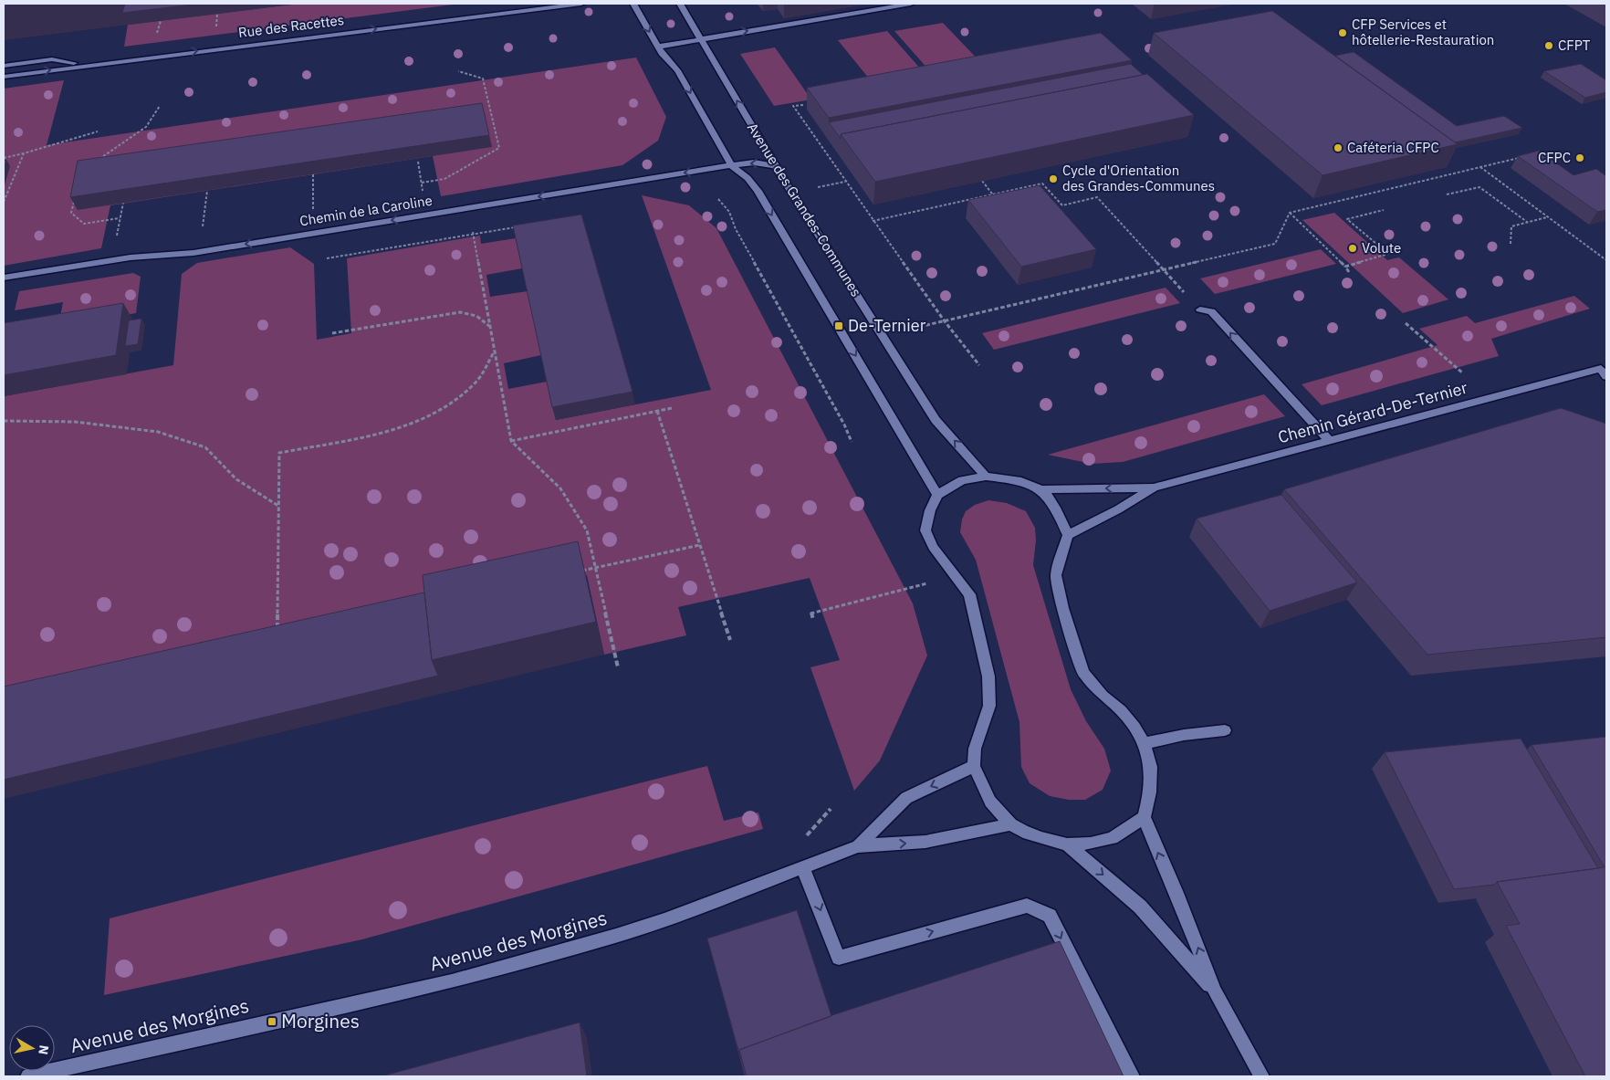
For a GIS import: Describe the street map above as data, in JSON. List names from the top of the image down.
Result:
{
  "streets": {
    "street": [
      "Rue des Racettes",
      "Avenue des Grandes-Communes",
      "Chemin de la Caroline",
      "Chemin Gérard-De-Ternier",
      "Avenue des Morgines"
    ]
  },
  "crossings": [
    ["Avenue des Grandes-Communes", "Chemin de la Caroline"]
  ],
  "one_way": ["Rue des Racettes", "Chemin de la Caroline"],
  "places": {
    "other": [
      "CFP Services et hôtellerie-Restauration",
      "CFPT",
      "Caféteria CFPC",
      "CFPC",
      "Cycle d'Orientation des Grandes-Communes",
      "Volute"
    ],
    "transit": ["De-Ternier", "Morgines"]
  },
  "north": "right"
}
